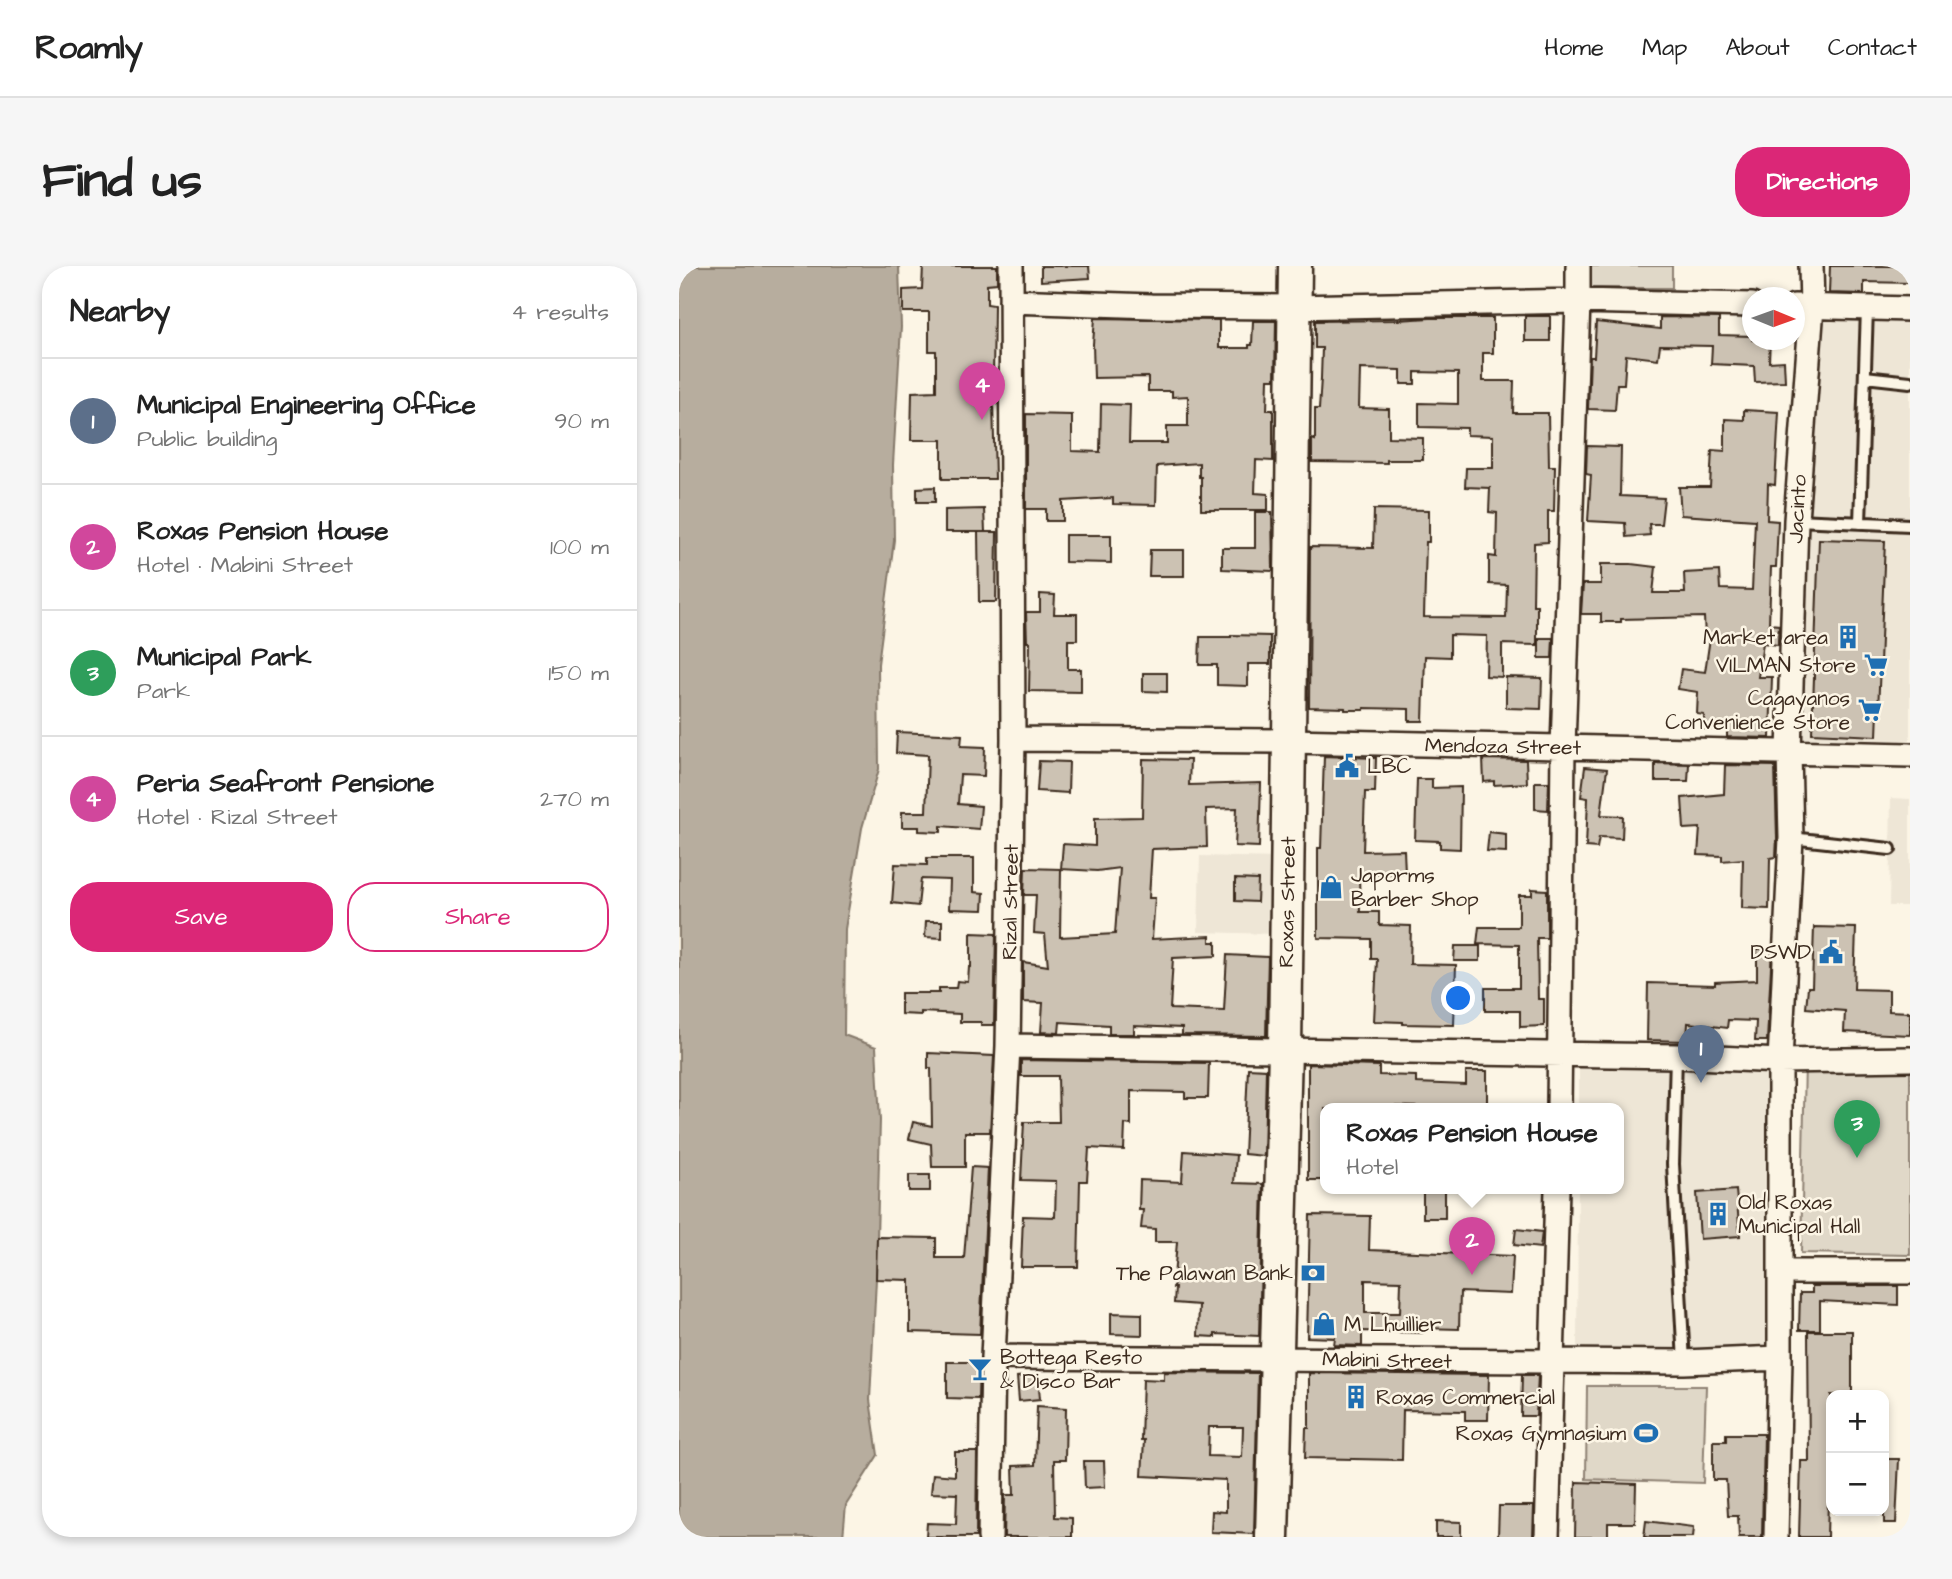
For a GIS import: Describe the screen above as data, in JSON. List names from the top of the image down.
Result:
{
  "streets": {
    "main road": ["Roxas Street"],
    "street": [
      "Jacinto",
      "Mendoza Street",
      "Rizal Street",
      "Mabini Street"
    ]
  },
  "crossings": [
    ["Jacinto", "Mendoza Street"],
    ["Jacinto", "Mabini Street"],
    ["Mendoza Street", "Rizal Street"],
    ["Mendoza Street", "Roxas Street"],
    ["Rizal Street", "Mabini Street"],
    ["Roxas Street", "Mabini Street"]
  ],
  "places": {
    "building": ["Market area", "Old Roxas Municipal Hall", "Roxas Commercial"],
    "supermarket": ["VILMAN Store", "Cagayanos Convenience Store"],
    "public building": ["LBC", "DSWD"],
    "shop": ["Japorms Barber Shop", "M Lhuillier"],
    "bank": ["The Palawan Bank"],
    "bar": ["Bottega Resto & Disco Bar"],
    "sports": ["Roxas Gymnasium"]
  },
  "north": "right",
  "page": {
    "header": "Roamly",
    "nav": [
      "Home",
      "Map",
      "About",
      "Contact"
    ],
    "buttons": [
      "Directions",
      ["Save", "Share"]
    ],
    "title": "Find us",
    "heading": ["Nearby", "4 results"],
    "list": [
      {
        "mark": "1",
        "name": "Municipal Engineering Office",
        "note": "Public building",
        "value": "90 m"
      },
      {
        "mark": "2",
        "name": "Roxas Pension House",
        "note": "Hotel · Mabini Street",
        "value": "100 m"
      },
      {
        "mark": "3",
        "name": "Municipal Park",
        "note": "Park",
        "value": "150 m"
      },
      {
        "mark": "4",
        "name": "Peria Seafront Pensione",
        "note": "Hotel · Rizal Street",
        "value": "270 m"
      }
    ],
    "pins": [
      "4",
      "1",
      "3",
      "2"
    ],
    "popup": ["Roxas Pension House", "Hotel"],
    "map_buttons": ["+", "−"]
  }
}
